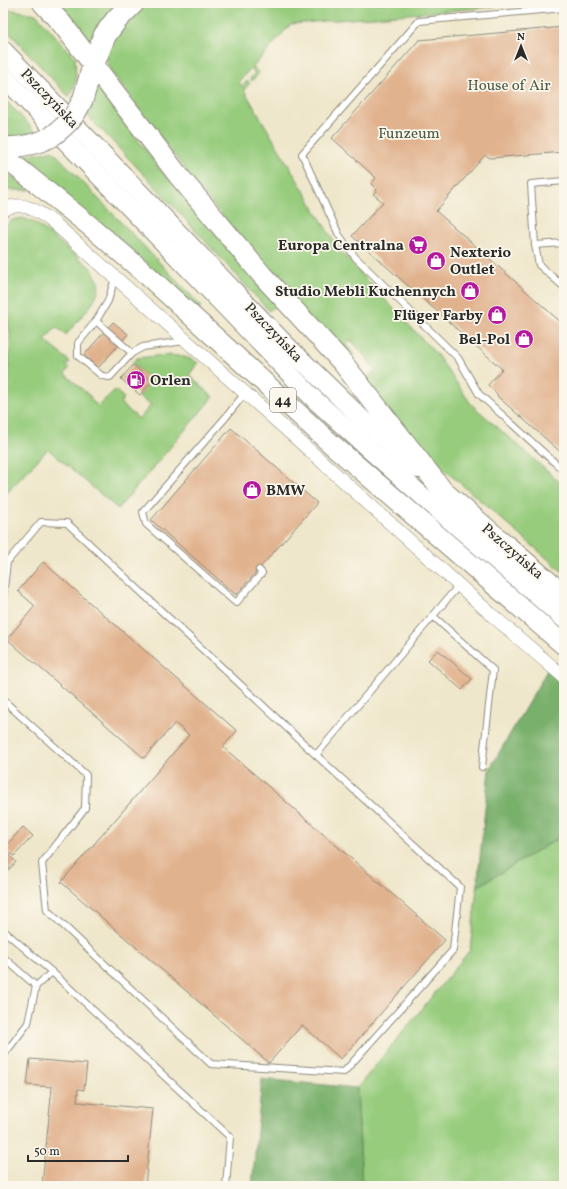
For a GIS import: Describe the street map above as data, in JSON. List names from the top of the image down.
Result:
{
  "streets": {
    "main road": ["Pszczyńska", "44"]
  },
  "parks": ["House of Air", "Funzeum"],
  "places": {
    "supermarket": ["Europa Centralna"],
    "shop": [
      "Nexterio Outlet",
      "Studio Mebli Kuchennych",
      "Flüger Farby",
      "Bel-Pol",
      "BMW"
    ],
    "fuel station": ["Orlen"]
  },
  "scale_bar": "50 m",
  "north": "top"
}
